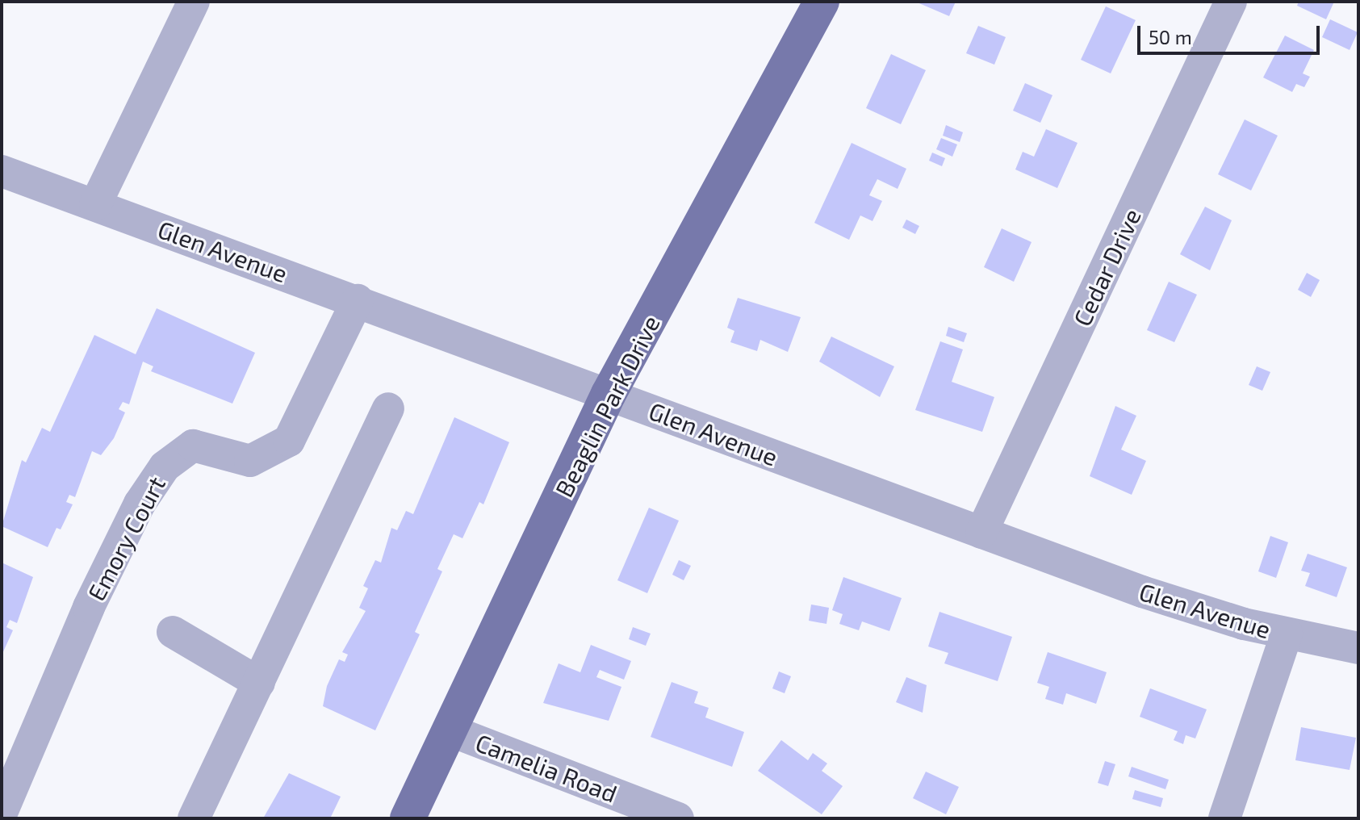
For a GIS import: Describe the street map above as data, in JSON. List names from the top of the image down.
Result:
{
  "streets": {
    "main road": ["Beaglin Park Drive"],
    "street": [
      "Glen Avenue",
      "Cedar Drive",
      "Emory Court",
      "Camelia Road"
    ]
  },
  "crossings": [
    ["Glen Avenue", "Cedar Drive"],
    ["Glen Avenue", "Beaglin Park Drive"],
    ["Glen Avenue", "Emory Court"],
    ["Beaglin Park Drive", "Camelia Road"]
  ],
  "scale_bar": "50 m"
}
